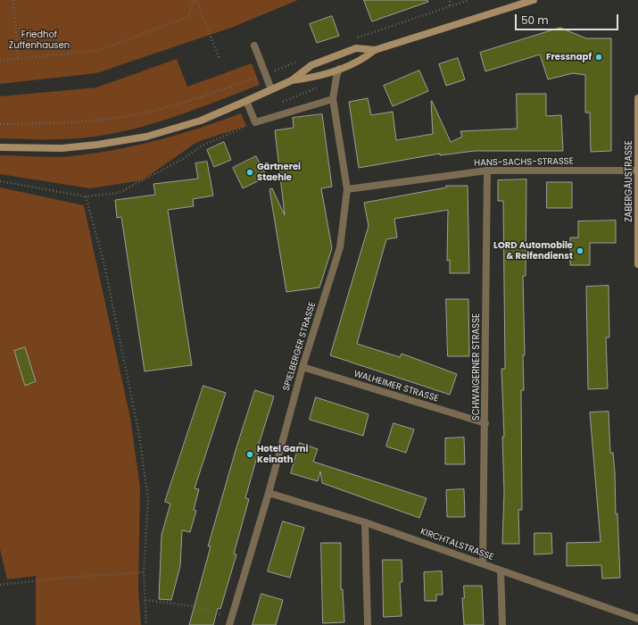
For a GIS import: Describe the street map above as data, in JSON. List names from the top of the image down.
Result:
{
  "streets": {
    "main road": ["ZABERGÄUSTRASSE"],
    "street": [
      "HANS-SACHS-STRASSE",
      "SPIELBERGER STRASSE",
      "SCHWAIGERNER STRASSE",
      "WALHEIMER STRASSE",
      "KIRCHTALSTRASSE"
    ]
  },
  "crossings": [
    ["HANS-SACHS-STRASSE", "ZABERGÄUSTRASSE"],
    ["HANS-SACHS-STRASSE", "SPIELBERGER STRASSE"],
    ["HANS-SACHS-STRASSE", "SCHWAIGERNER STRASSE"],
    ["SPIELBERGER STRASSE", "WALHEIMER STRASSE"],
    ["SPIELBERGER STRASSE", "KIRCHTALSTRASSE"],
    ["SCHWAIGERNER STRASSE", "WALHEIMER STRASSE"],
    ["SCHWAIGERNER STRASSE", "KIRCHTALSTRASSE"]
  ],
  "parks": ["Friedhof Zuffenhausen"],
  "places": [
    "Fressnapf",
    "Gärtnerei Staehle",
    "LORD Automobile & Reifendienst",
    "Hotel Garni Keinath"
  ],
  "scale_bar": "50 m"
}
